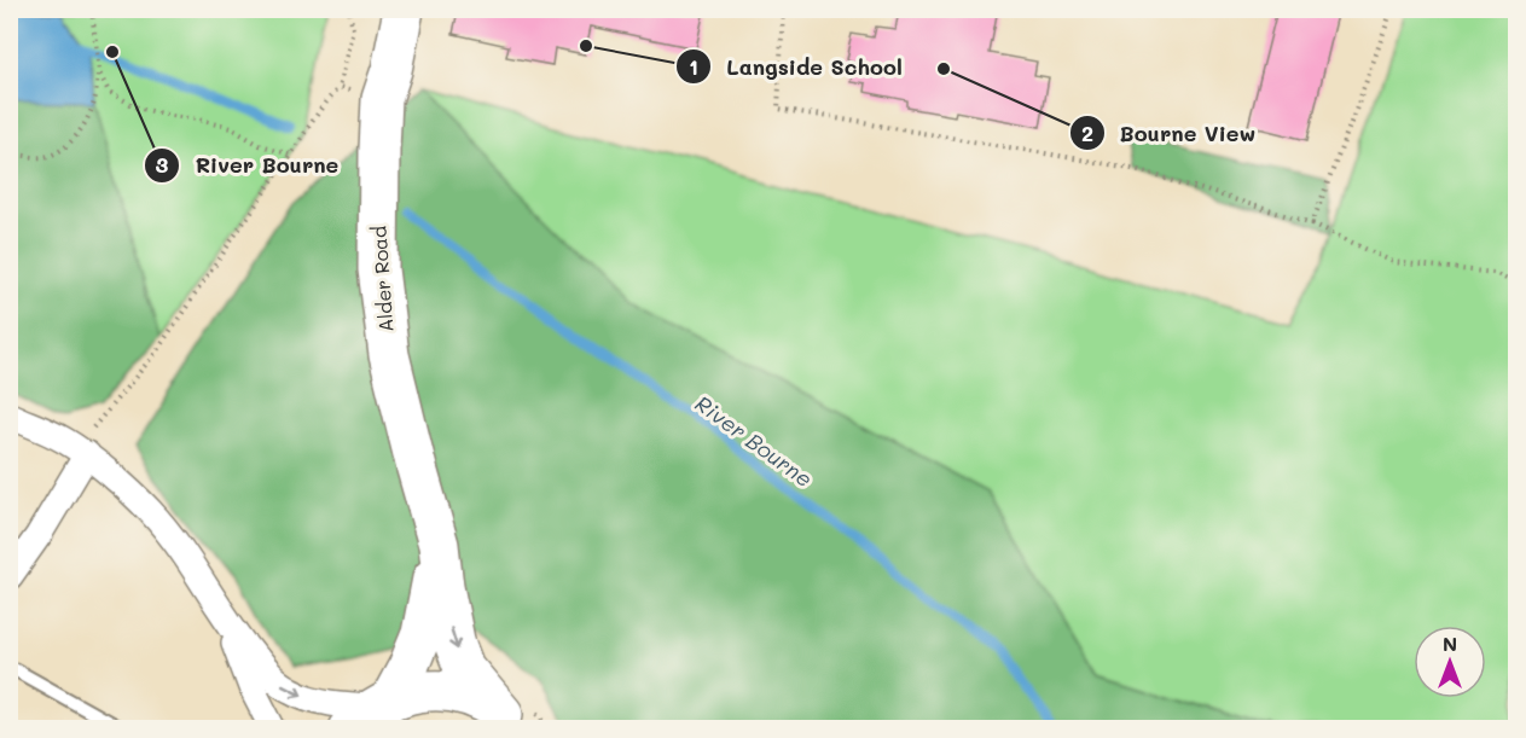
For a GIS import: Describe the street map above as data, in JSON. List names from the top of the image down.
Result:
{
  "streets": {
    "main road": ["Alder Road"]
  },
  "water": ["River Bourne"],
  "places": ["Langside School", "River Bourne", "Bourne View"],
  "north": "top"
}
